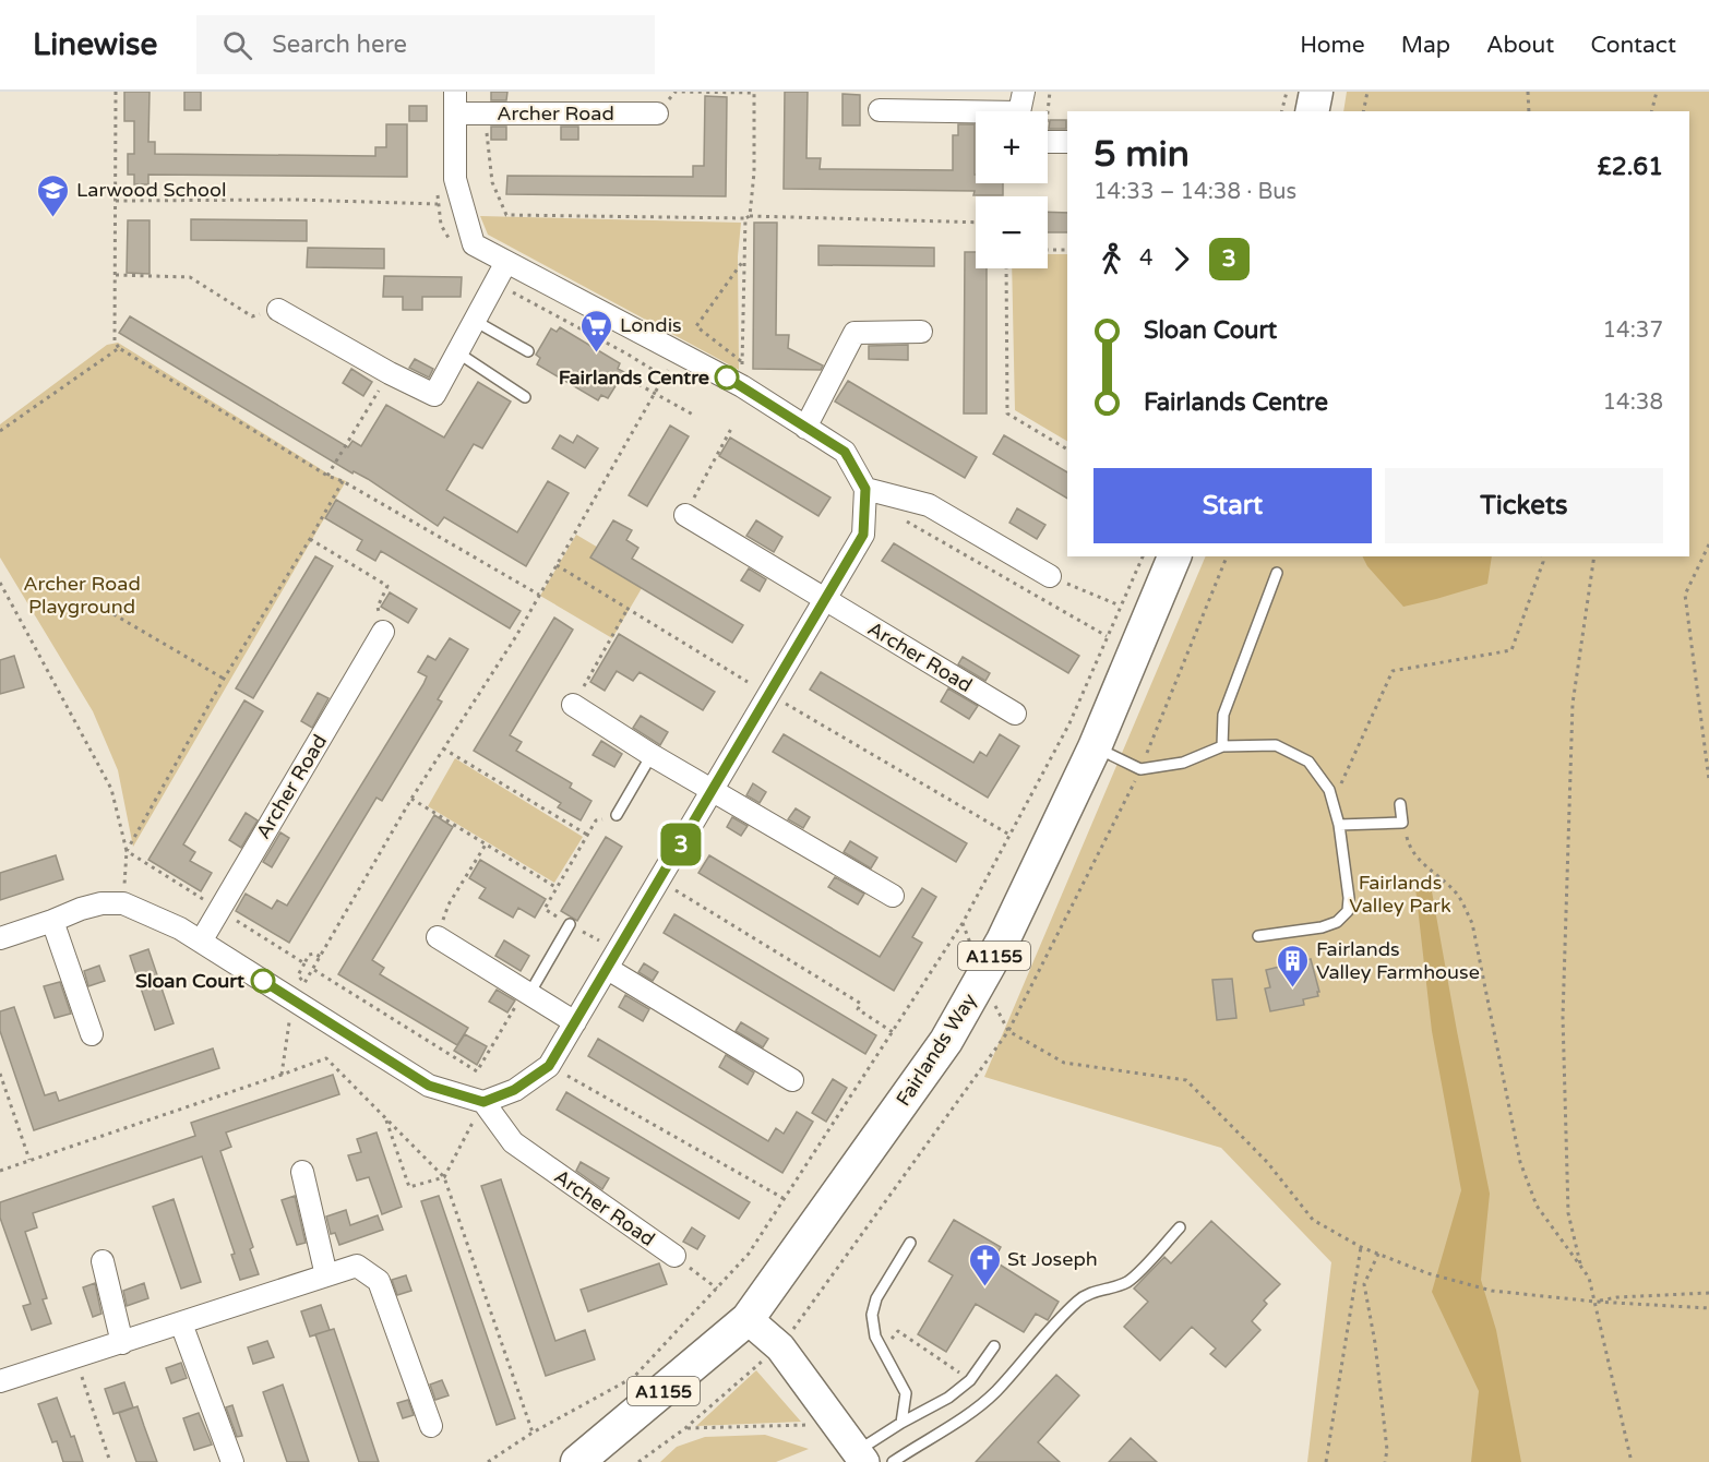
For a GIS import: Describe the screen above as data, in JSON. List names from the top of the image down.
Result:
{
  "streets": {
    "main road": ["A1155", "Fairlands Way"],
    "street": ["Archer Road"]
  },
  "parks": ["Archer Road Playground", "Fairlands Valley Park"],
  "places": {
    "school or university": ["Larwood School"],
    "supermarket": ["Londis"],
    "other": ["Fairlands Centre", "Sloan Court"],
    "building": ["Fairlands Valley Farmhouse"],
    "church": ["St Joseph"]
  },
  "lines": ["bus line 3"],
  "page": {
    "header": "Linewise",
    "search": "Search here",
    "nav": [
      "Home",
      "Map",
      "About",
      "Contact"
    ],
    "on_map": "3",
    "map_buttons": ["+", "−"],
    "heading": ["5 min", "14:33 – 14:38 · Bus", "£2.61"],
    "legs": ["4", "3"],
    "list": [
      {
        "name": "Sloan Court",
        "value": "14:37"
      },
      {
        "name": "Fairlands Centre",
        "value": "14:38"
      }
    ],
    "buttons": ["Start", "Tickets"]
  }
}
